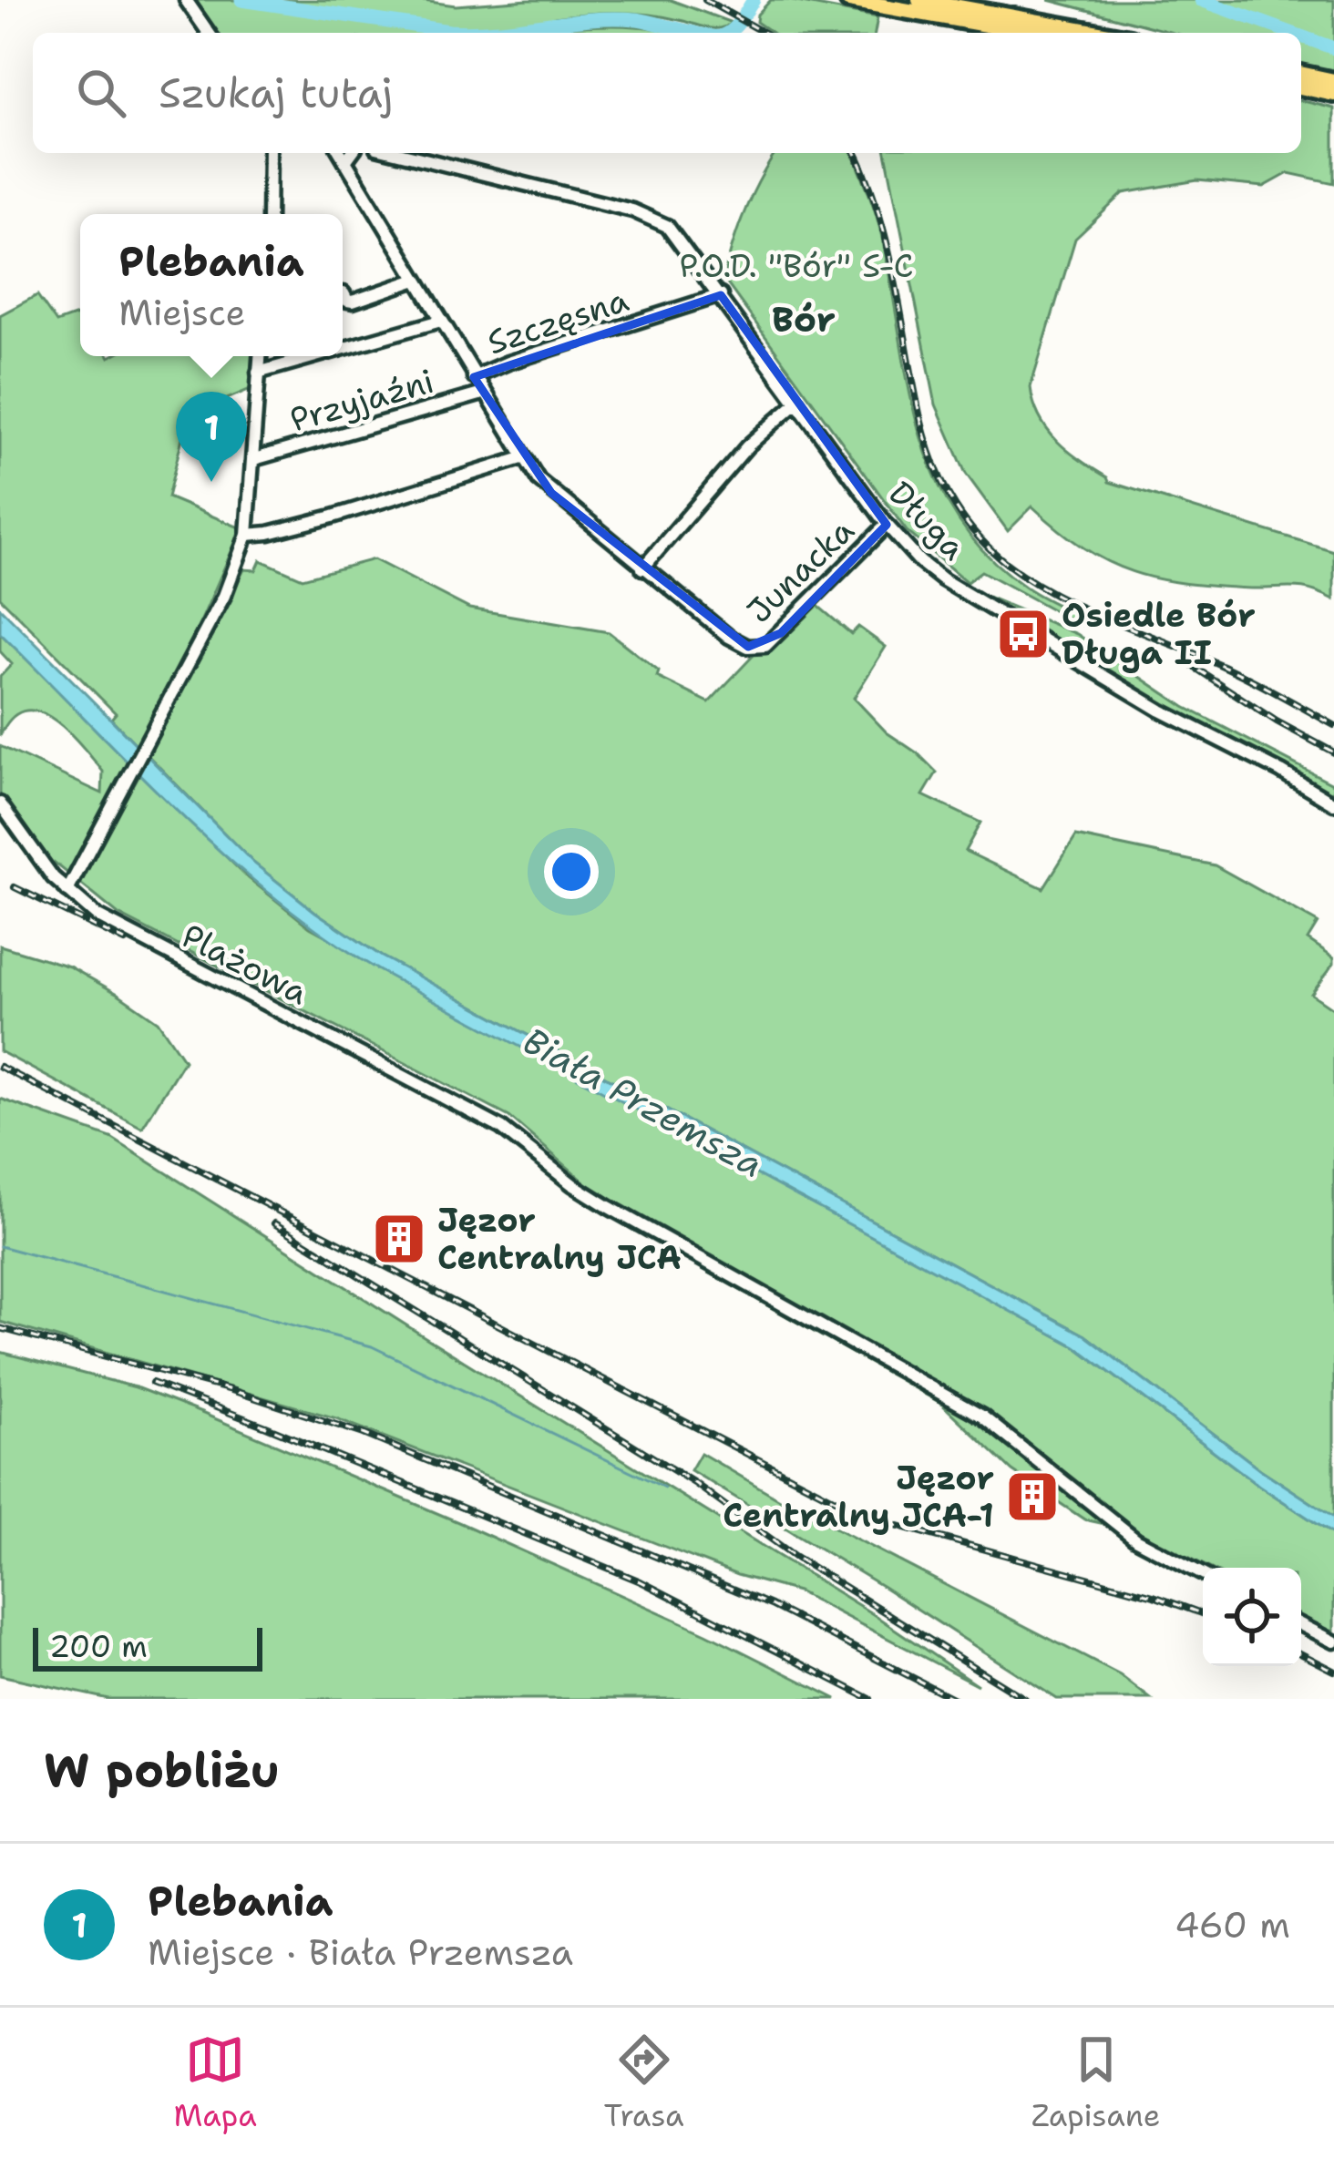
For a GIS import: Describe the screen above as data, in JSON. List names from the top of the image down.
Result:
{
  "streets": {
    "street": [
      "Szczęsna",
      "Przyjaźni",
      "Długa",
      "Junacka",
      "Plażowa"
    ]
  },
  "crossings": [
    ["Szczęsna", "Długa"],
    ["Długa", "Junacka"]
  ],
  "districts": ["Bór"],
  "water": ["Biała Przemsza"],
  "parks": ["P.O.D. \"Bór\" S-C"],
  "places": {
    "bus stop": ["Osiedle Bór Długa II"],
    "building": ["Jęzor Centralny JCA", "Jęzor Centralny JCA-1"]
  },
  "scale_bar": "200 m",
  "page": {
    "search": "Szukaj tutaj",
    "popup": ["Plebania", "Miejsce"],
    "pins": "1",
    "scale": "200 m",
    "heading": "W pobliżu",
    "list": [
      {
        "mark": "1",
        "name": "Plebania",
        "note": "Miejsce · Biała Przemsza",
        "value": "460 m"
      }
    ],
    "nav": ["Mapa", "Trasa", "Zapisane"]
  }
}
